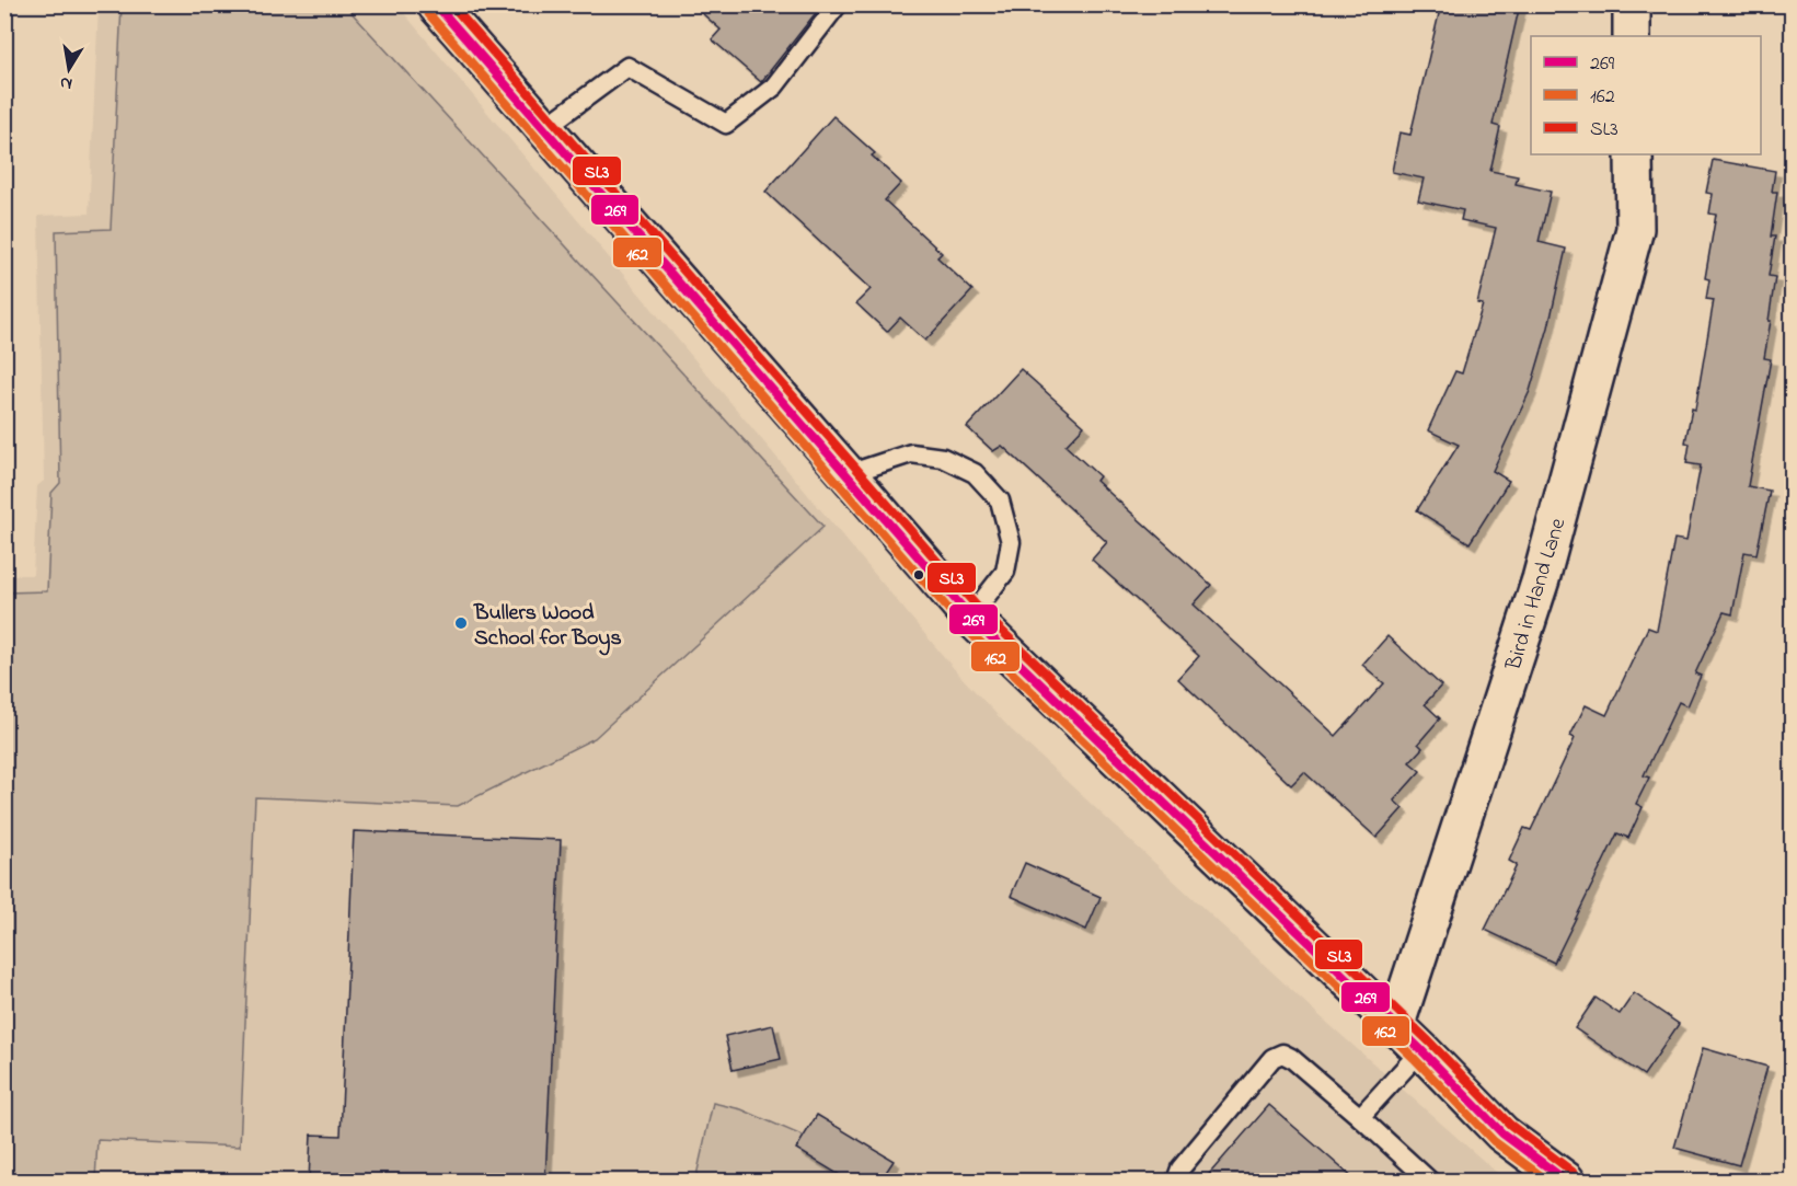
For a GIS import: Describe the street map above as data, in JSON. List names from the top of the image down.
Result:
{
  "streets": {
    "main road": ["Bird in Hand Lane"]
  },
  "places": ["Bullers Wood School for Boys"],
  "lines": ["transit line 269", "transit line SL3", "transit line 162"],
  "legend": ["269", "162", "SL3"],
  "north": "bottom"
}
